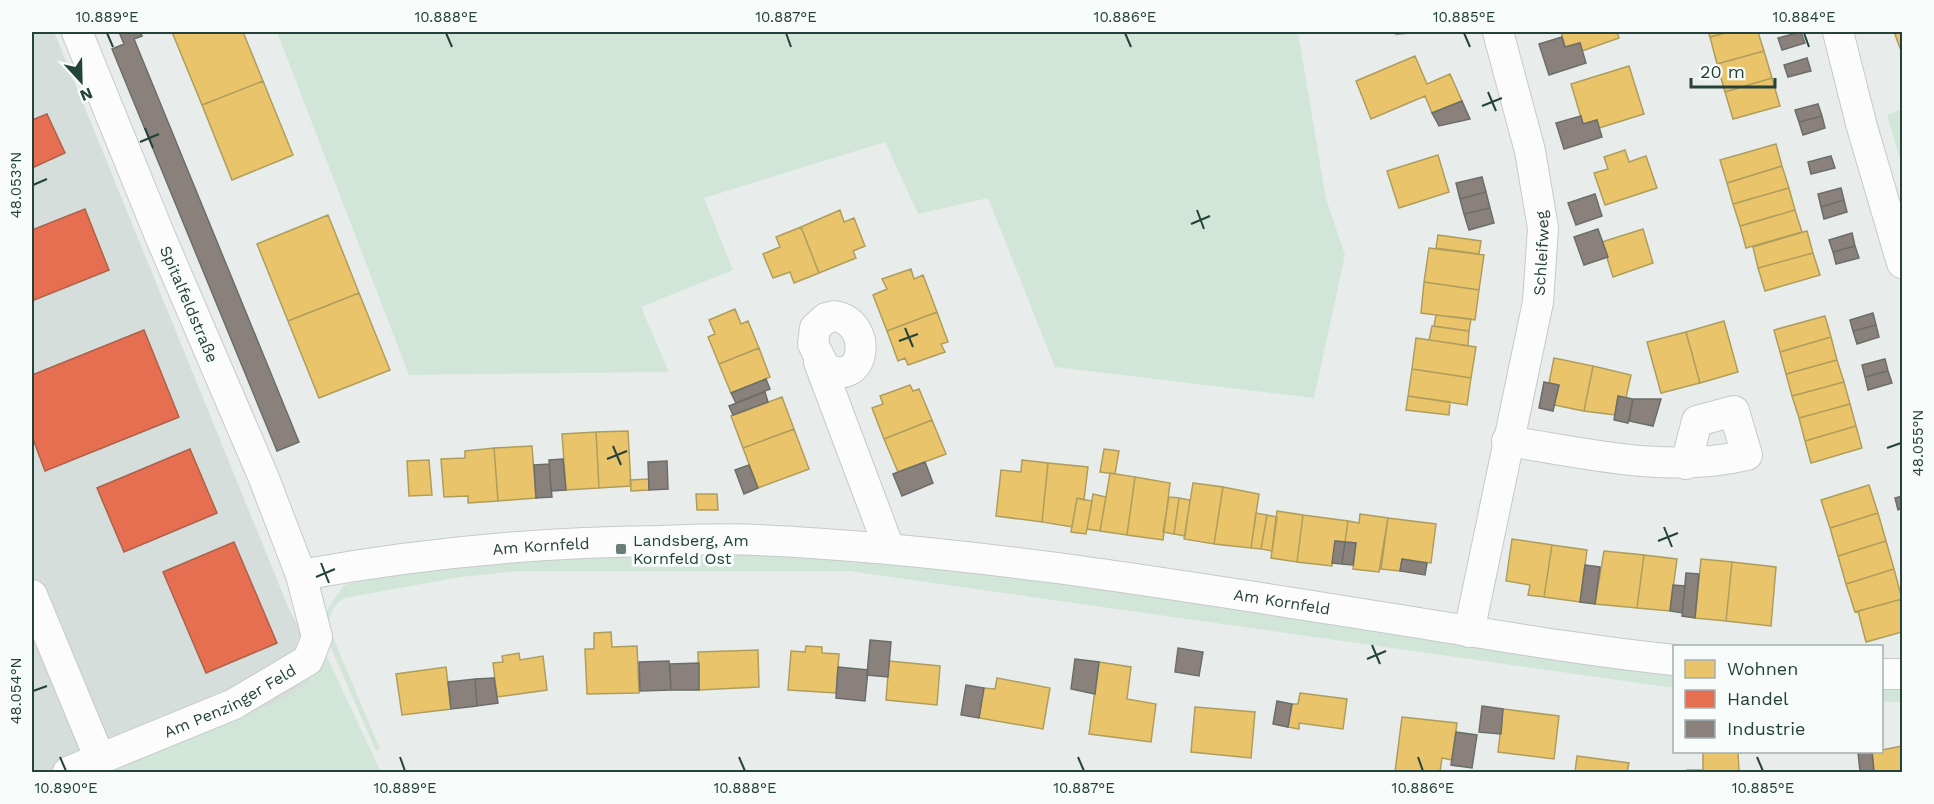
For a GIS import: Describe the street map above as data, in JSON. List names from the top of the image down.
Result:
{
  "streets": {
    "street": [
      "Schleifweg",
      "Spitalfeldstraße",
      "Am Kornfeld",
      "Am Penzinger Feld"
    ]
  },
  "crossings": [
    ["Schleifweg", "Am Kornfeld"],
    ["Spitalfeldstraße", "Am Kornfeld"],
    ["Spitalfeldstraße", "Am Penzinger Feld"],
    ["Am Kornfeld", "Am Penzinger Feld"]
  ],
  "places": {
    "transit": ["Landsberg, Am Kornfeld Ost"]
  },
  "legend": ["Wohnen", "Handel", "Industrie"],
  "scale_bar": "20 m",
  "north": "bottom",
  "coordinates": [
    "10.889°E",
    "10.888°E",
    "10.887°E",
    "10.886°E",
    "10.885°E",
    "10.884°E",
    "48.053°N",
    "48.055°N",
    "48.054°N",
    "10.890°E"
  ]
}
